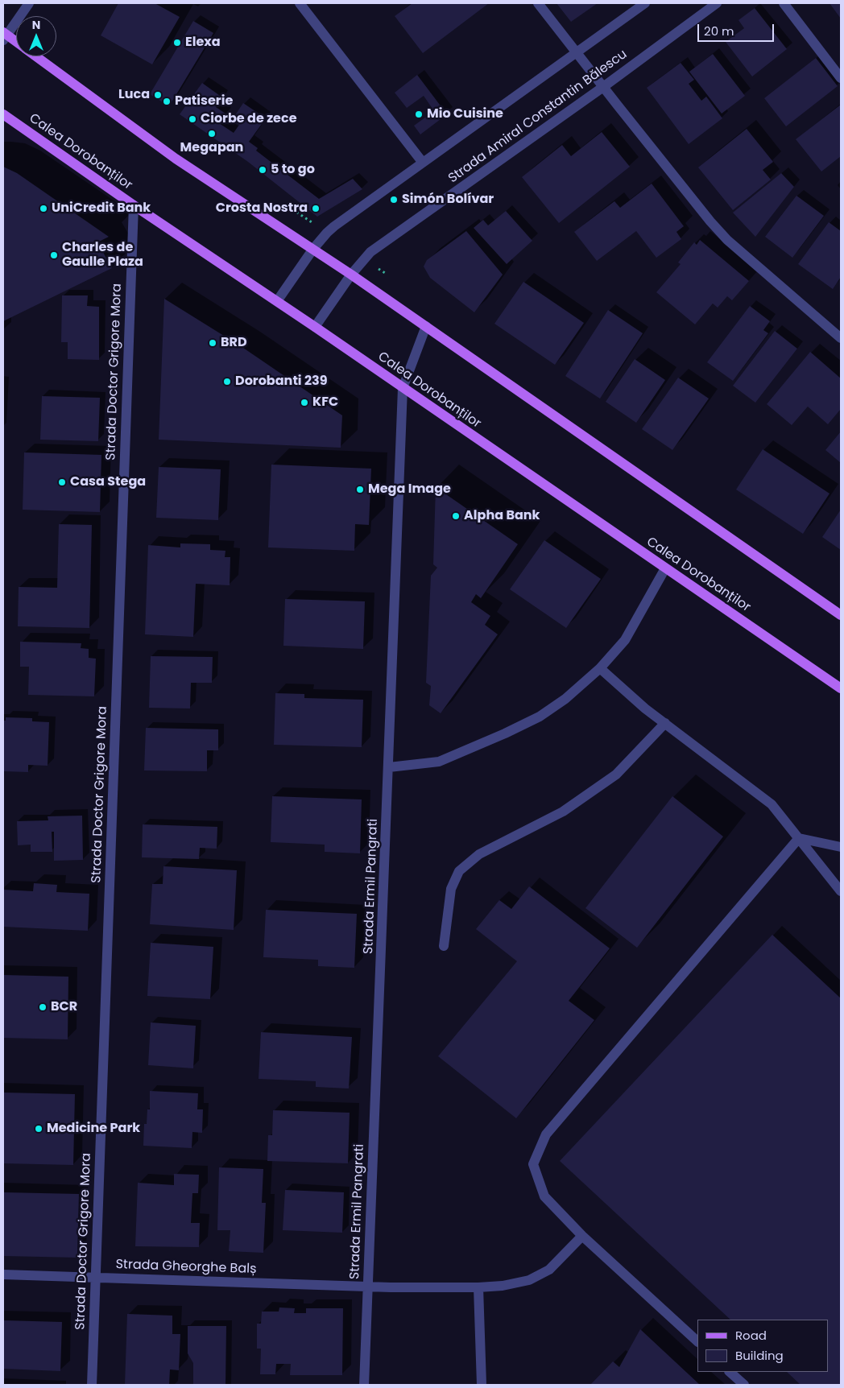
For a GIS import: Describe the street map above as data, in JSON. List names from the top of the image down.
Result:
{
  "streets": {
    "main road": ["Calea Dorobanților"],
    "street": [
      "Strada Amiral Constantin Bălescu",
      "Strada Doctor Grigore Mora",
      "Strada Ermil Pangrati",
      "Strada Gheorghe Balș"
    ]
  },
  "crossings": [
    ["Strada Amiral Constantin Bălescu", "Calea Dorobanților"],
    ["Calea Dorobanților", "Strada Doctor Grigore Mora"],
    ["Calea Dorobanților", "Strada Ermil Pangrati"],
    ["Strada Doctor Grigore Mora", "Strada Gheorghe Balș"],
    ["Strada Ermil Pangrati", "Strada Gheorghe Balș"]
  ],
  "places": [
    "Elexa",
    "Luca",
    "Patiserie",
    "Mio Cuisine",
    "Ciorbe de zece",
    "Megapan",
    "5 to go",
    "Simón Bolívar",
    "UniCredit Bank",
    "Crosta Nostra",
    "Charles de Gaulle Plaza",
    "BRD",
    "Dorobanti 239",
    "KFC",
    "Casa Stega",
    "Mega Image",
    "Alpha Bank",
    "BCR",
    "Medicine Park"
  ],
  "legend": ["Road", "Building"],
  "scale_bar": "20 m",
  "north": "top"
}
